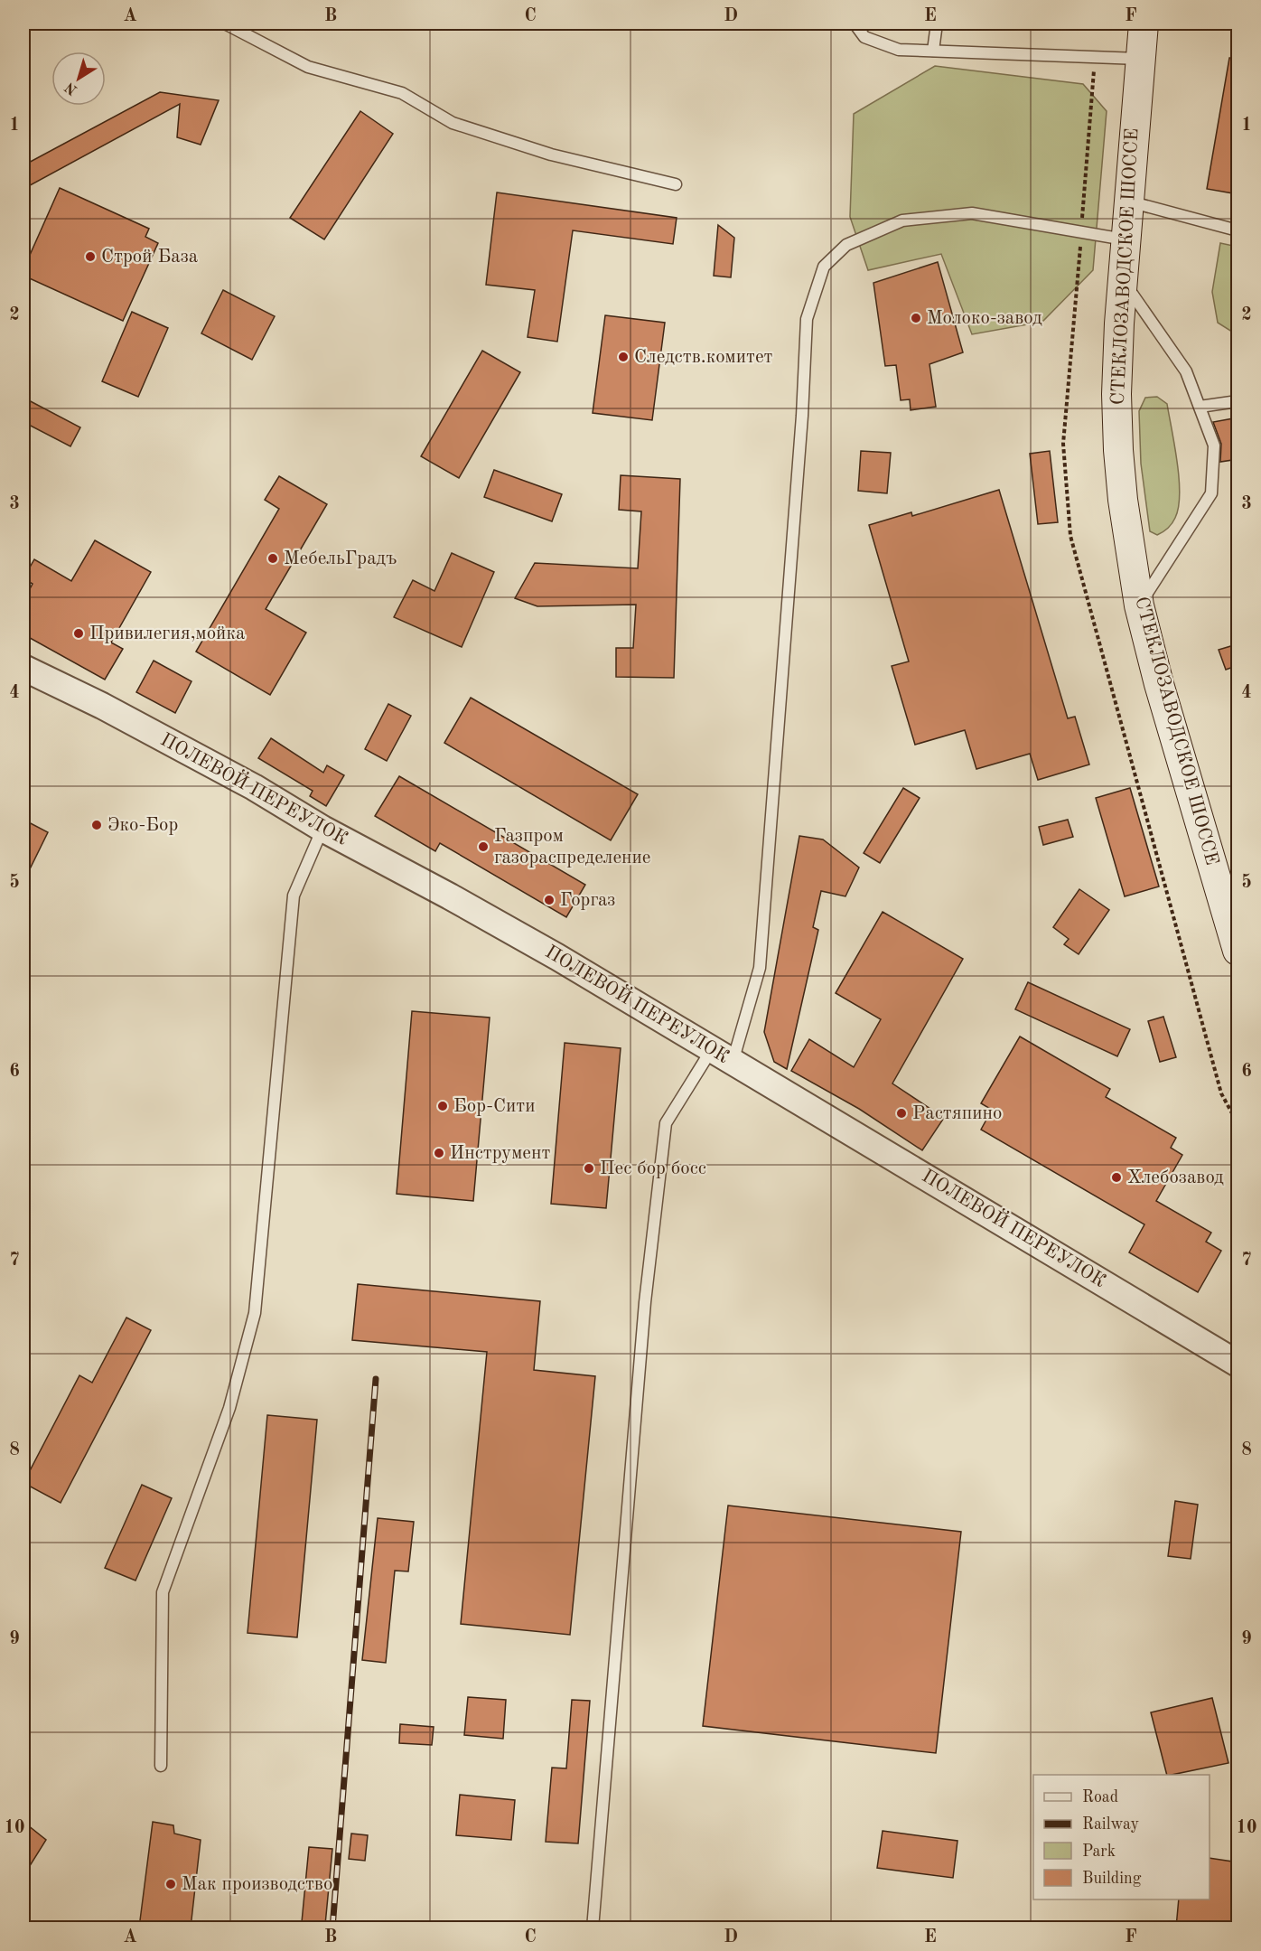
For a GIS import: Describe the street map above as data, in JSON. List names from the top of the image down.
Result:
{
  "streets": {
    "main road": ["СТЕКЛОЗАВОДСКОЕ ШОССЕ"],
    "street": ["ПОЛЕВОЙ ПЕРЕУЛОК"]
  },
  "places": [
    "Строй База",
    "Молоко-завод",
    "Следств.комитет",
    "МебельГрадъ",
    "Привилегия,мойка",
    "Эко-Бор",
    "Газпром газораспределение",
    "Горгаз",
    "Бор-Сити",
    "Растяпино",
    "Инструмент",
    "Пес бор босс",
    "Хлебозавод",
    "Мак производство"
  ],
  "legend": [
    "Road",
    "Railway",
    "Park",
    "Building"
  ],
  "north": "bottom left",
  "grid": {
    "columns": [
      "A",
      "B",
      "C",
      "D",
      "E",
      "F"
    ],
    "rows": [
      "1",
      "2",
      "3",
      "4",
      "5",
      "6",
      "7",
      "8",
      "9",
      "10"
    ]
  }
}
